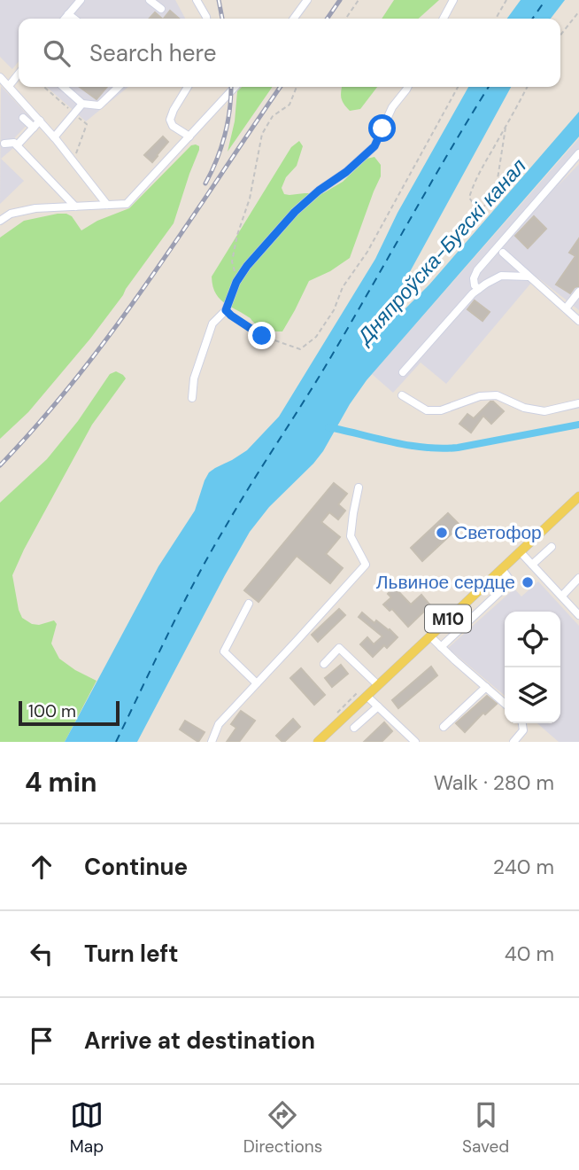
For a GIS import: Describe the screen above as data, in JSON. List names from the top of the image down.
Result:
{
  "streets": {
    "main road": ["М10"]
  },
  "water": ["Дняпроўска-Бугскі канал"],
  "places": ["Светофор", "Львиное сердце"],
  "scale_bar": "100 m",
  "page": {
    "search": "Search here",
    "scale": "100 m",
    "heading": ["4 min", "Walk · 280 m"],
    "list": [
      ["Continue", "240 m"],
      ["Turn left", "40 m"],
      "Arrive at destination"
    ],
    "nav": ["Map", "Directions", "Saved"]
  }
}
